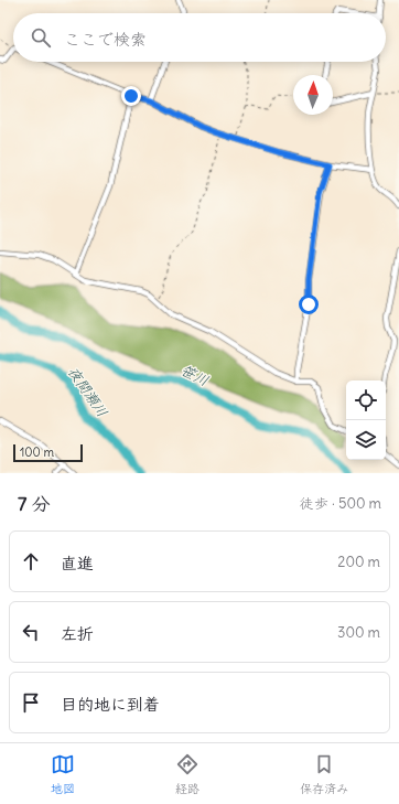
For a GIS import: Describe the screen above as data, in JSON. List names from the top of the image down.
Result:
{
  "water": ["笹川", "夜間瀬川"],
  "scale_bar": "100 m",
  "north": "top",
  "page": {
    "search": "ここで検索",
    "scale": "100 m",
    "heading": ["7 分", "徒歩 · 500 m"],
    "list": [
      ["直進", "200 m"],
      ["左折", "300 m"],
      "目的地に到着"
    ],
    "nav": ["地図", "経路", "保存済み"]
  }
}
